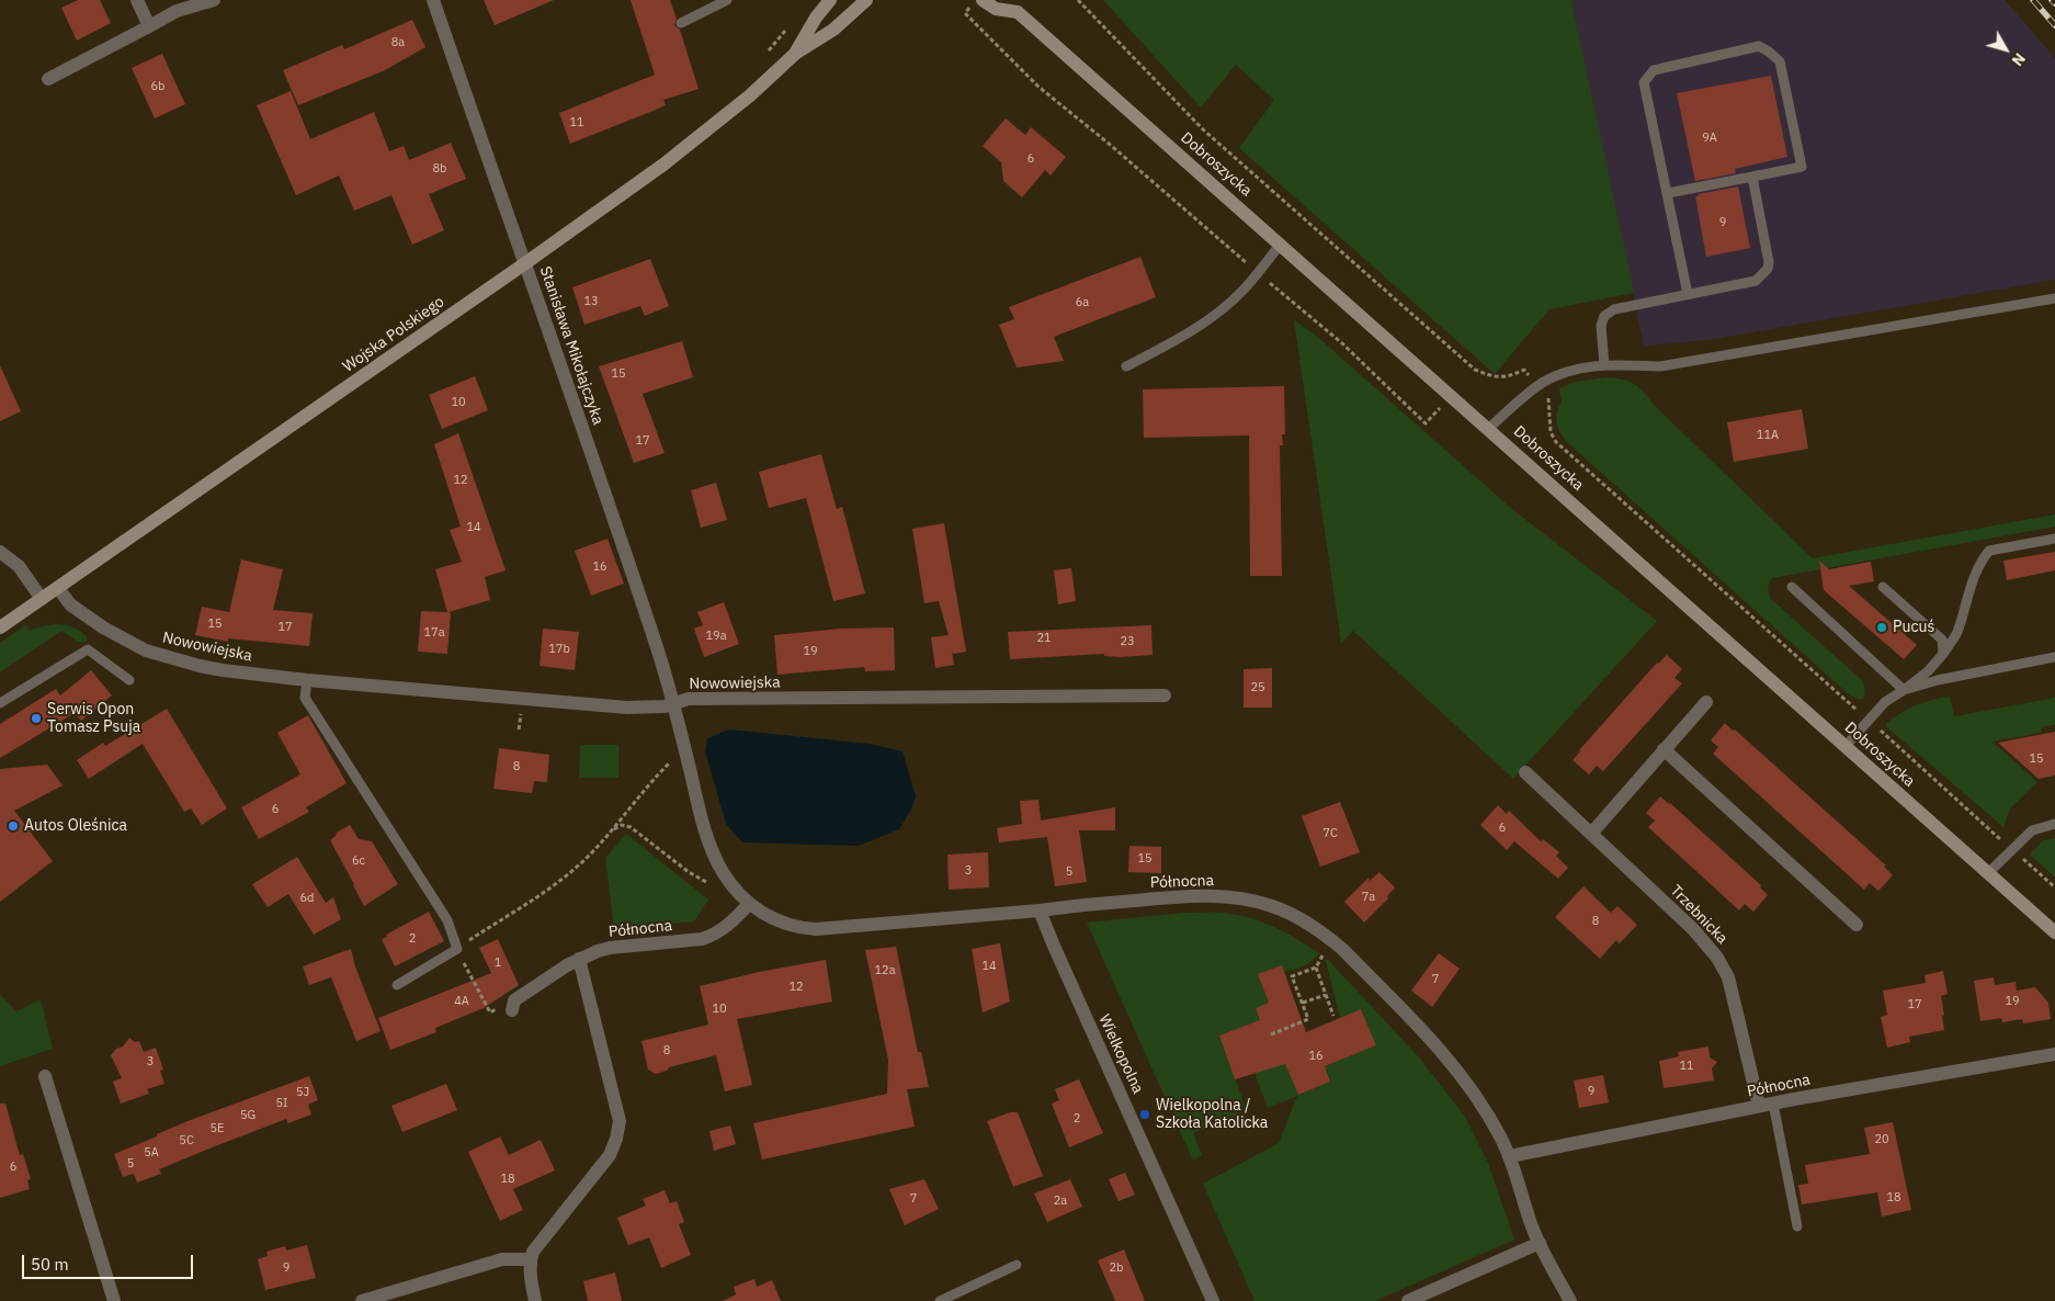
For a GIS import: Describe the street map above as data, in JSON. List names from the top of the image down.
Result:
{
  "streets": {
    "main road": ["Dobroszycka", "Wojska Polskiego"],
    "street": [
      "Stanisława Mikołajczyka",
      "Nowowiejska",
      "Północna",
      "Trzebnicka",
      "Wielkopolna"
    ]
  },
  "crossings": [
    ["Wojska Polskiego", "Stanisława Mikołajczyka"],
    ["Wojska Polskiego", "Nowowiejska"],
    ["Stanisława Mikołajczyka", "Nowowiejska"],
    ["Stanisława Mikołajczyka", "Północna"],
    ["Nowowiejska", "Północna"],
    ["Północna", "Trzebnicka"],
    ["Północna", "Wielkopolna"]
  ],
  "places": [
    "Pucuś",
    "Serwis Opon Tomasz Psuja",
    "Autos Oleśnica",
    "Wielkopolna / Szkoła Katolicka"
  ],
  "house_numbers": [
    "8a",
    "6b",
    "11",
    "9A",
    "6",
    "8b",
    "9",
    "13",
    "6a",
    "15",
    "10",
    "11A",
    "17",
    "12",
    "14",
    "16",
    "15",
    "17",
    "17a",
    "19a",
    "21",
    "23",
    "17b",
    "19",
    "25",
    "15",
    "8",
    "6",
    "6",
    "7C",
    "15",
    "6c",
    "3",
    "5",
    "7a",
    "6d",
    "8",
    "2",
    "1",
    "14",
    "12a",
    "7",
    "12",
    "4A",
    "19",
    "17",
    "10",
    "8",
    "16",
    "3",
    "11",
    "9",
    "5J",
    "5I",
    "5G",
    "2",
    "5E",
    "20",
    "5C",
    "5A",
    "5",
    "6",
    "18",
    "18",
    "7",
    "2a",
    "9",
    "2b"
  ],
  "scale_bar": "50 m",
  "north": "bottom right"
}
